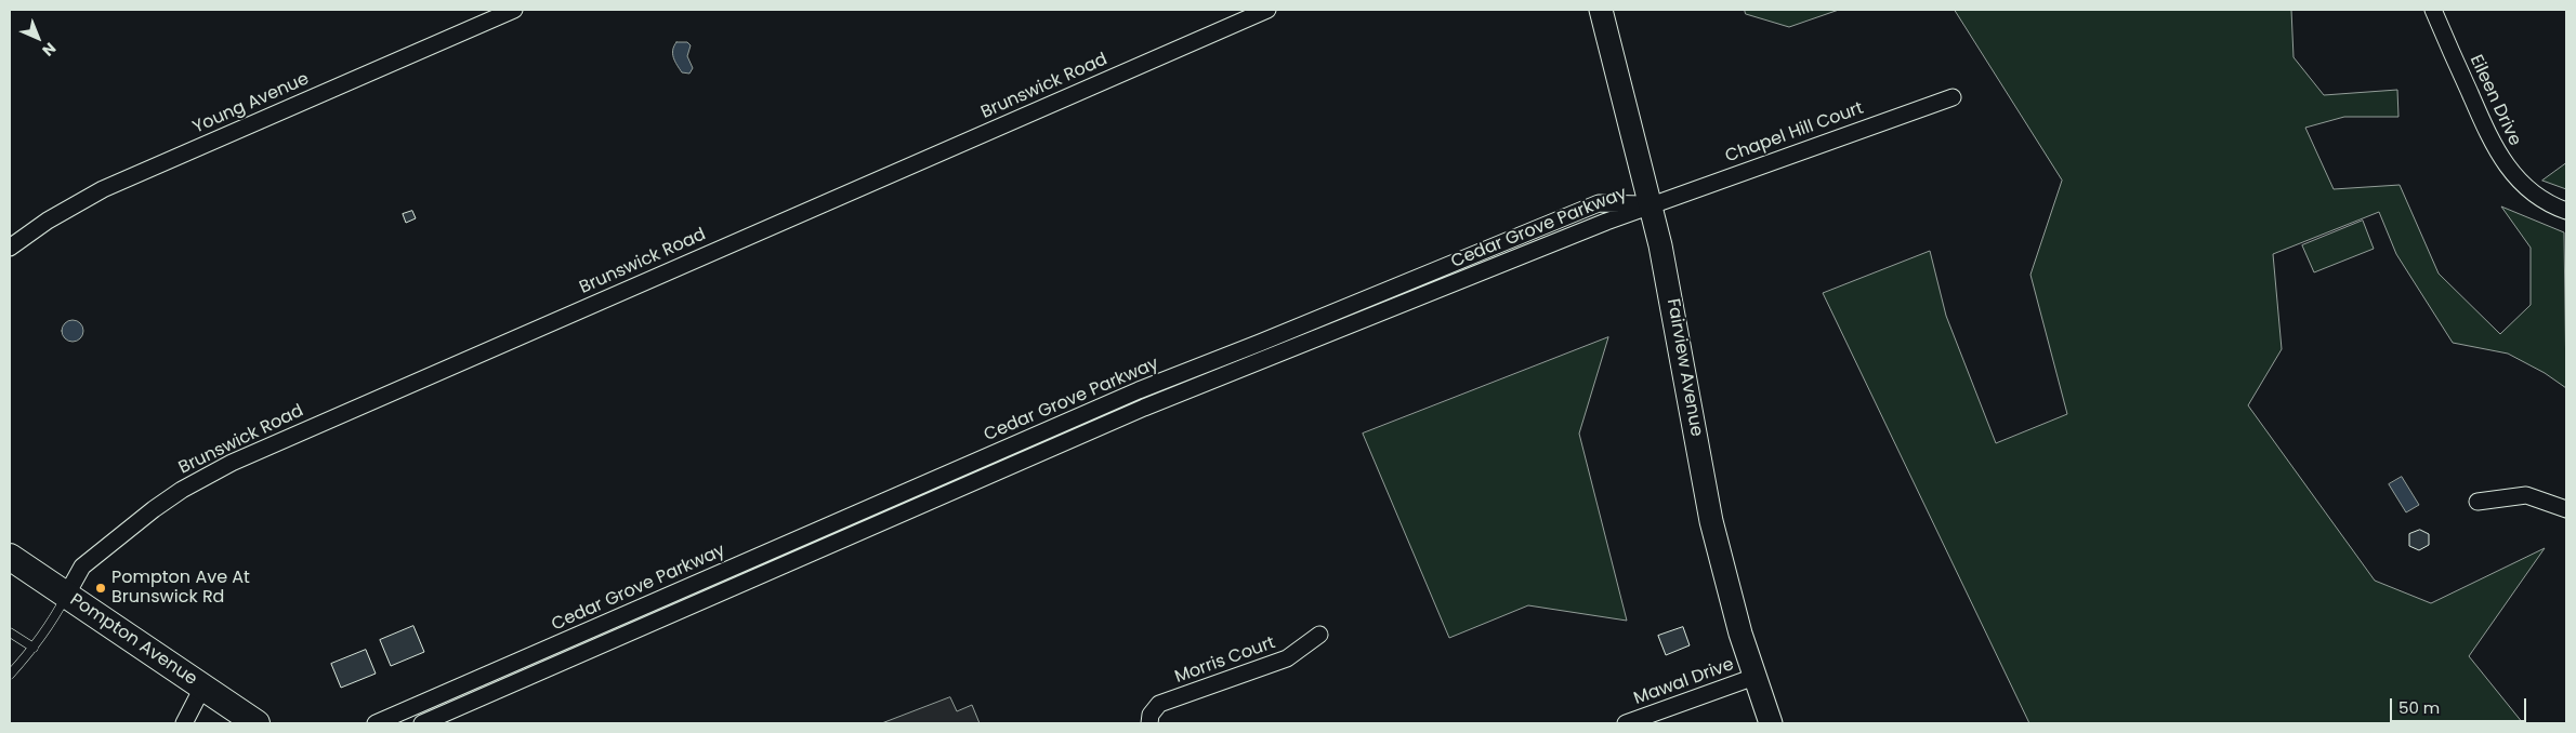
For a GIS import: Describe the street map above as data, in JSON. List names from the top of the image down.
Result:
{
  "streets": {
    "main road": ["Fairview Avenue", "Pompton Avenue"],
    "street": [
      "Brunswick Road",
      "Eileen Drive",
      "Young Avenue",
      "Chapel Hill Court",
      "Cedar Grove Parkway",
      "Morris Court",
      "Mawal Drive"
    ]
  },
  "crossings": [
    ["Brunswick Road", "Pompton Avenue"],
    ["Chapel Hill Court", "Cedar Grove Parkway"],
    ["Chapel Hill Court", "Fairview Avenue"],
    ["Cedar Grove Parkway", "Fairview Avenue"],
    ["Fairview Avenue", "Mawal Drive"]
  ],
  "places": ["Pompton Ave At Brunswick Rd"],
  "scale_bar": "50 m",
  "north": "bottom right"
}
